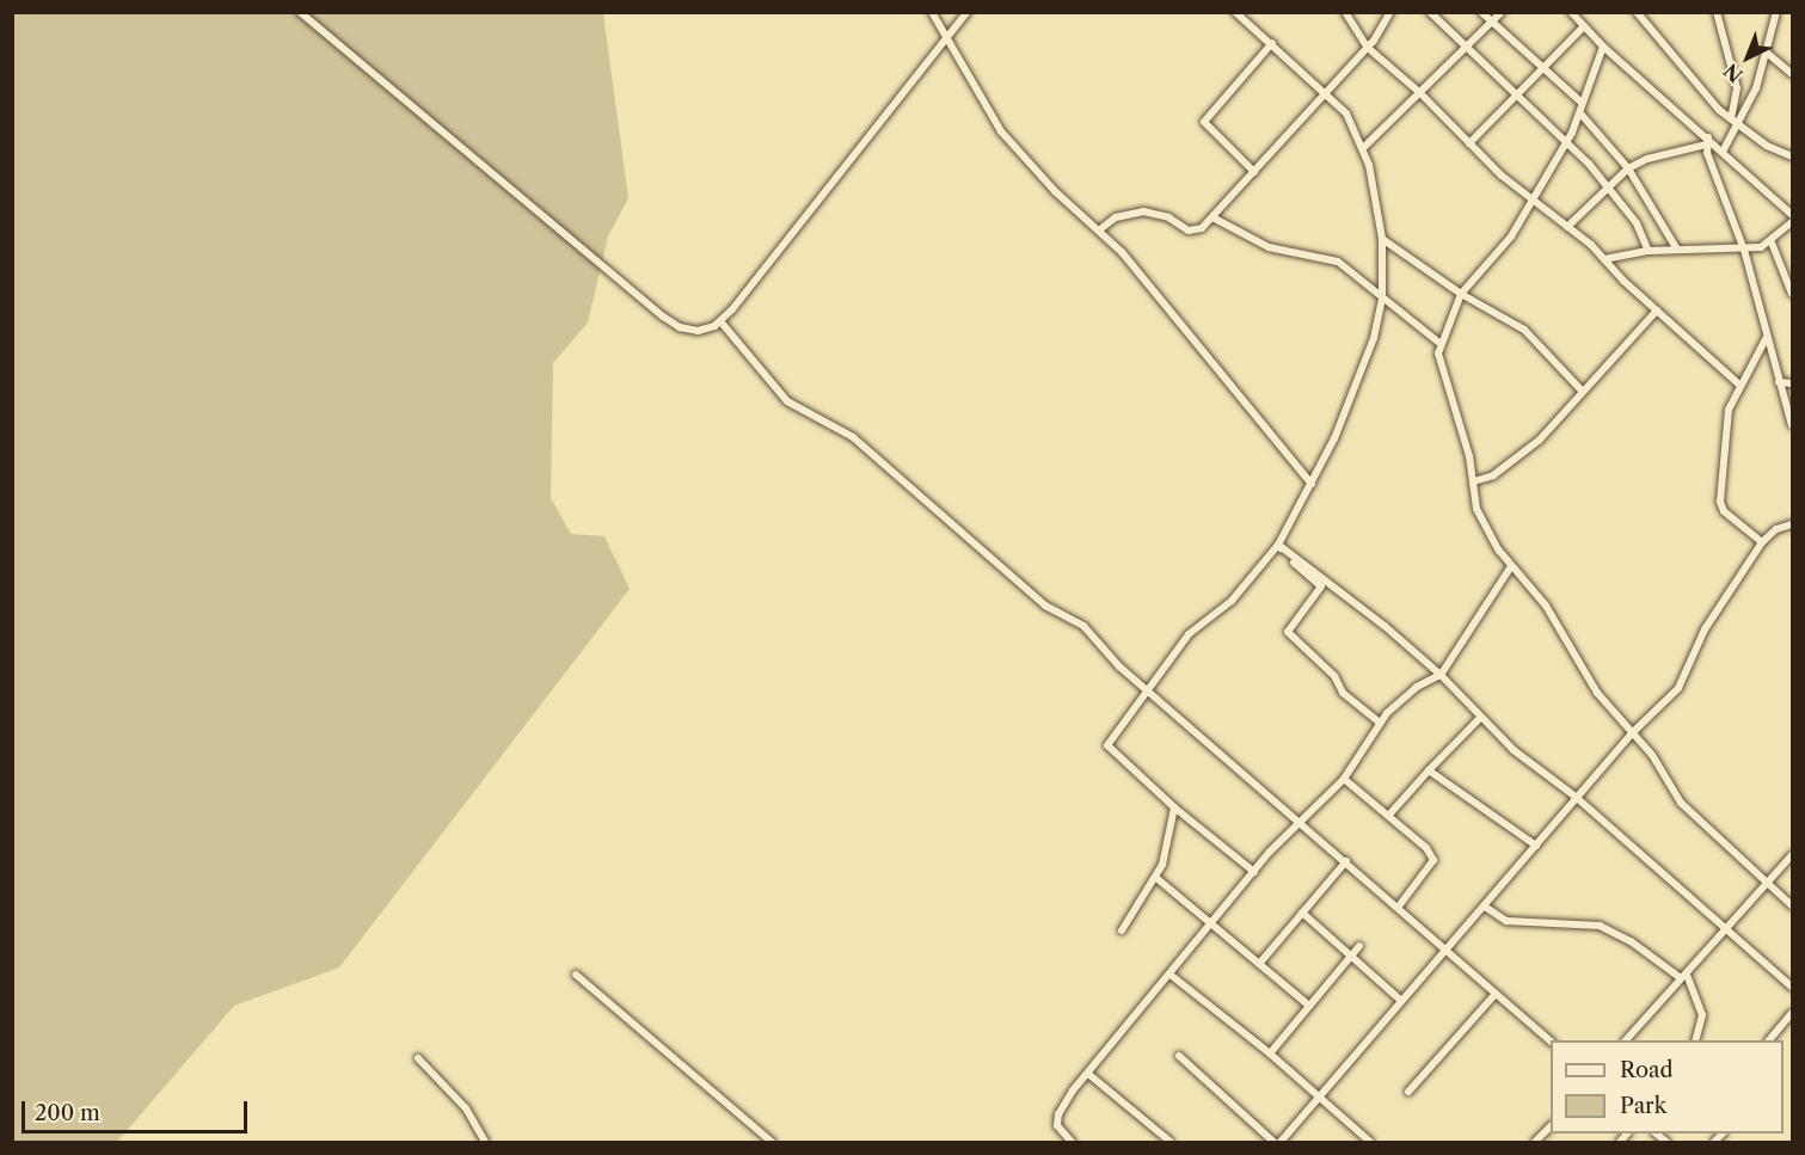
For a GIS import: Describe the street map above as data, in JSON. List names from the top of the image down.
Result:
{
  "legend": ["Road", "Park"],
  "scale_bar": "200 m",
  "north": "bottom left"
}
